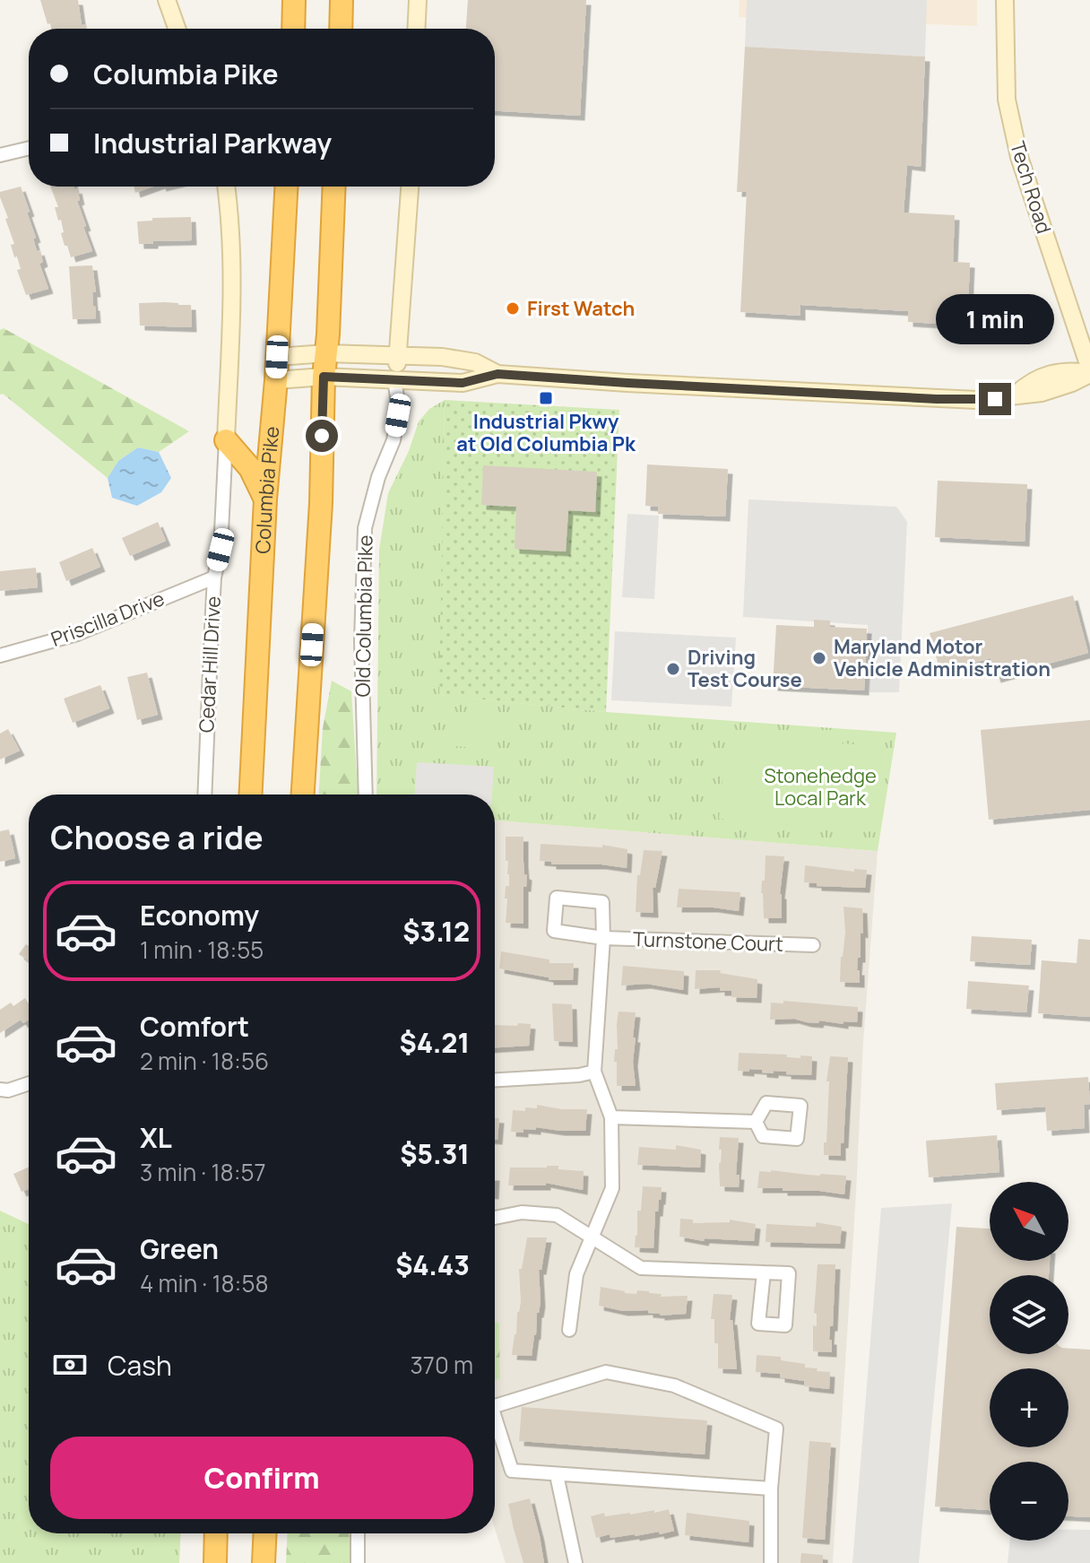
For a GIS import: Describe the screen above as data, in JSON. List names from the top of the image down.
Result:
{
  "streets": {
    "highway": ["Columbia Pike"],
    "street": [
      "Tech Road",
      "Old Columbia Pike",
      "Priscilla Drive",
      "Cedar Hill Drive",
      "Turnstone Court"
    ]
  },
  "crossings": [
    ["Priscilla Drive", "Cedar Hill Drive"]
  ],
  "parks": ["Stonehedge Local Park"],
  "places": {
    "other": ["First Watch", "Maryland Motor Vehicle Administration", "Driving Test Course"],
    "transit": ["Industrial Pkwy at Old Columbia Pk"]
  },
  "north": "top left",
  "page": {
    "banner": ["Columbia Pike", "Industrial Parkway"],
    "bubble": "1 min",
    "heading": "Choose a ride",
    "list": [
      {
        "name": "Economy",
        "note": "1 min · 18:55",
        "value": "$3.12"
      },
      {
        "name": "Comfort",
        "note": "2 min · 18:56",
        "value": "$4.21"
      },
      {
        "name": "XL",
        "note": "3 min · 18:57",
        "value": "$5.31"
      },
      {
        "name": "Green",
        "note": "4 min · 18:58",
        "value": "$4.43"
      }
    ],
    "map_buttons": ["+", "−"],
    "pay": ["Cash", "370 m"],
    "buttons": "Confirm"
  }
}
